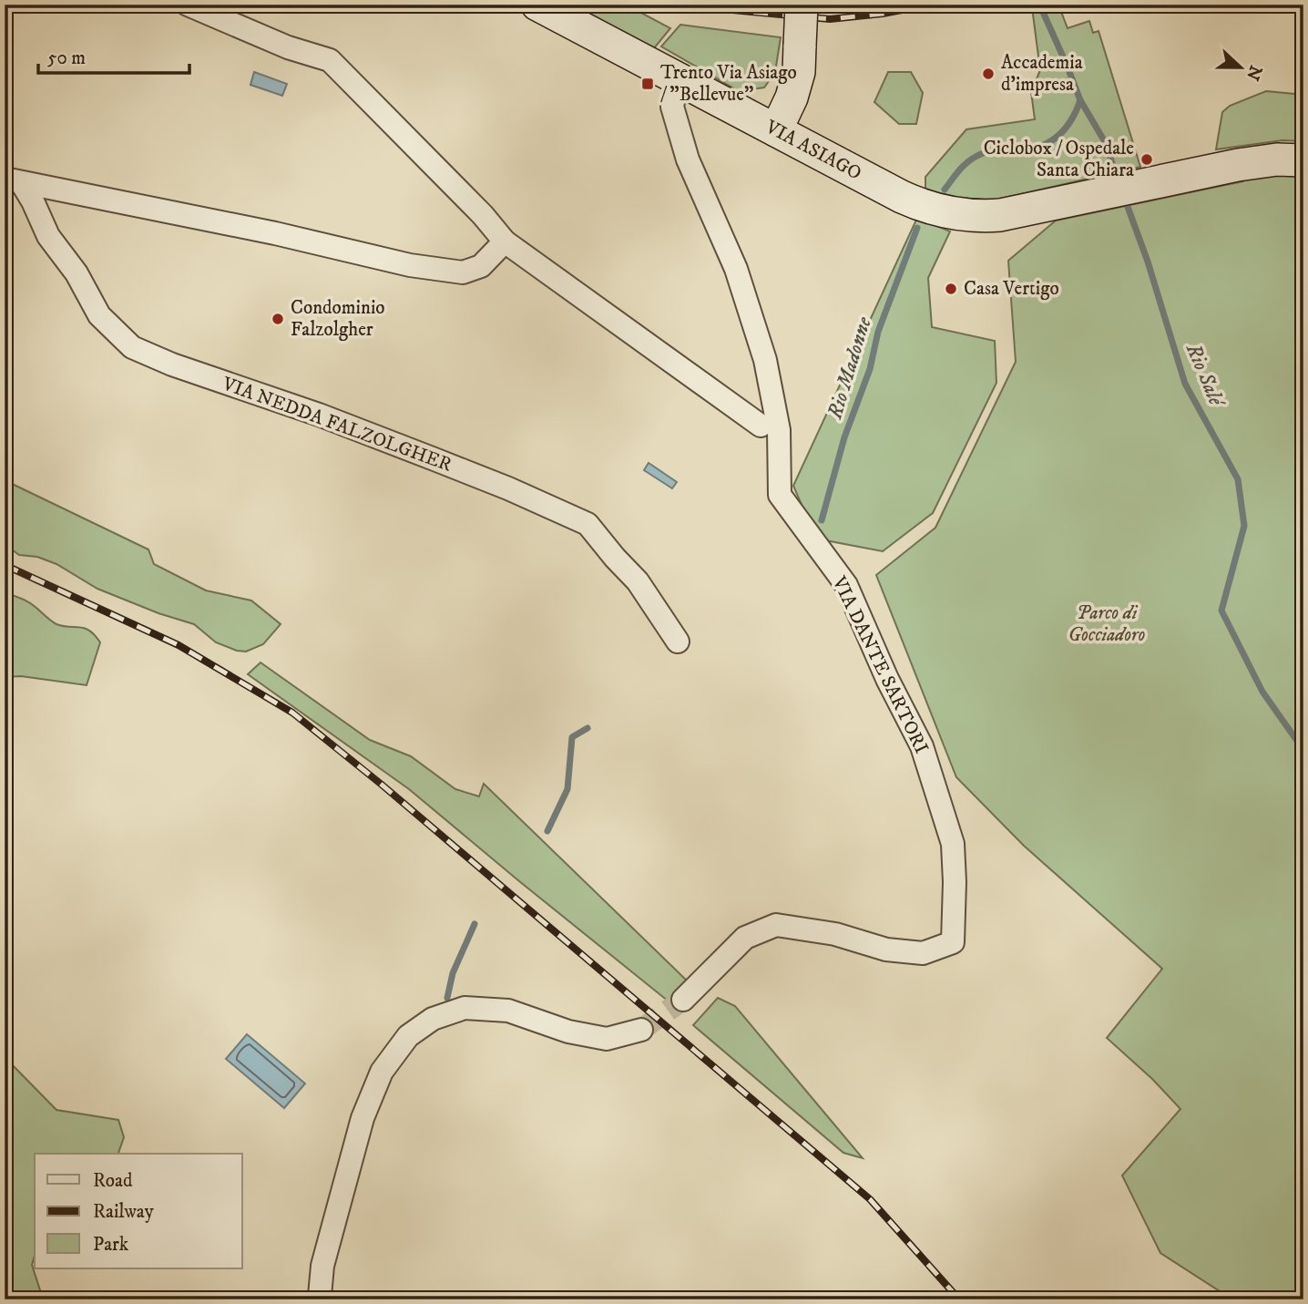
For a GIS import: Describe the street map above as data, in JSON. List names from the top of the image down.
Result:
{
  "streets": {
    "main road": ["VIA ASIAGO"],
    "street": ["VIA NEDDA FALZOLGHER", "VIA DANTE SARTORI"]
  },
  "crossings": [
    ["VIA ASIAGO", "VIA DANTE SARTORI"]
  ],
  "water": ["Rio Madonne", "Rio Salé"],
  "parks": ["Parco di Gocciadoro"],
  "places": {
    "other": [
      "Accademia d'impresa",
      "Ciclobox / Ospedale Santa Chiara",
      "Casa Vertigo",
      "Condominio Falzolgher"
    ],
    "transit": ["Trento Via Asiago / \"Bellevue\""]
  },
  "legend": ["Road", "Railway", "Park"],
  "scale_bar": "50 m",
  "north": "right"
}
